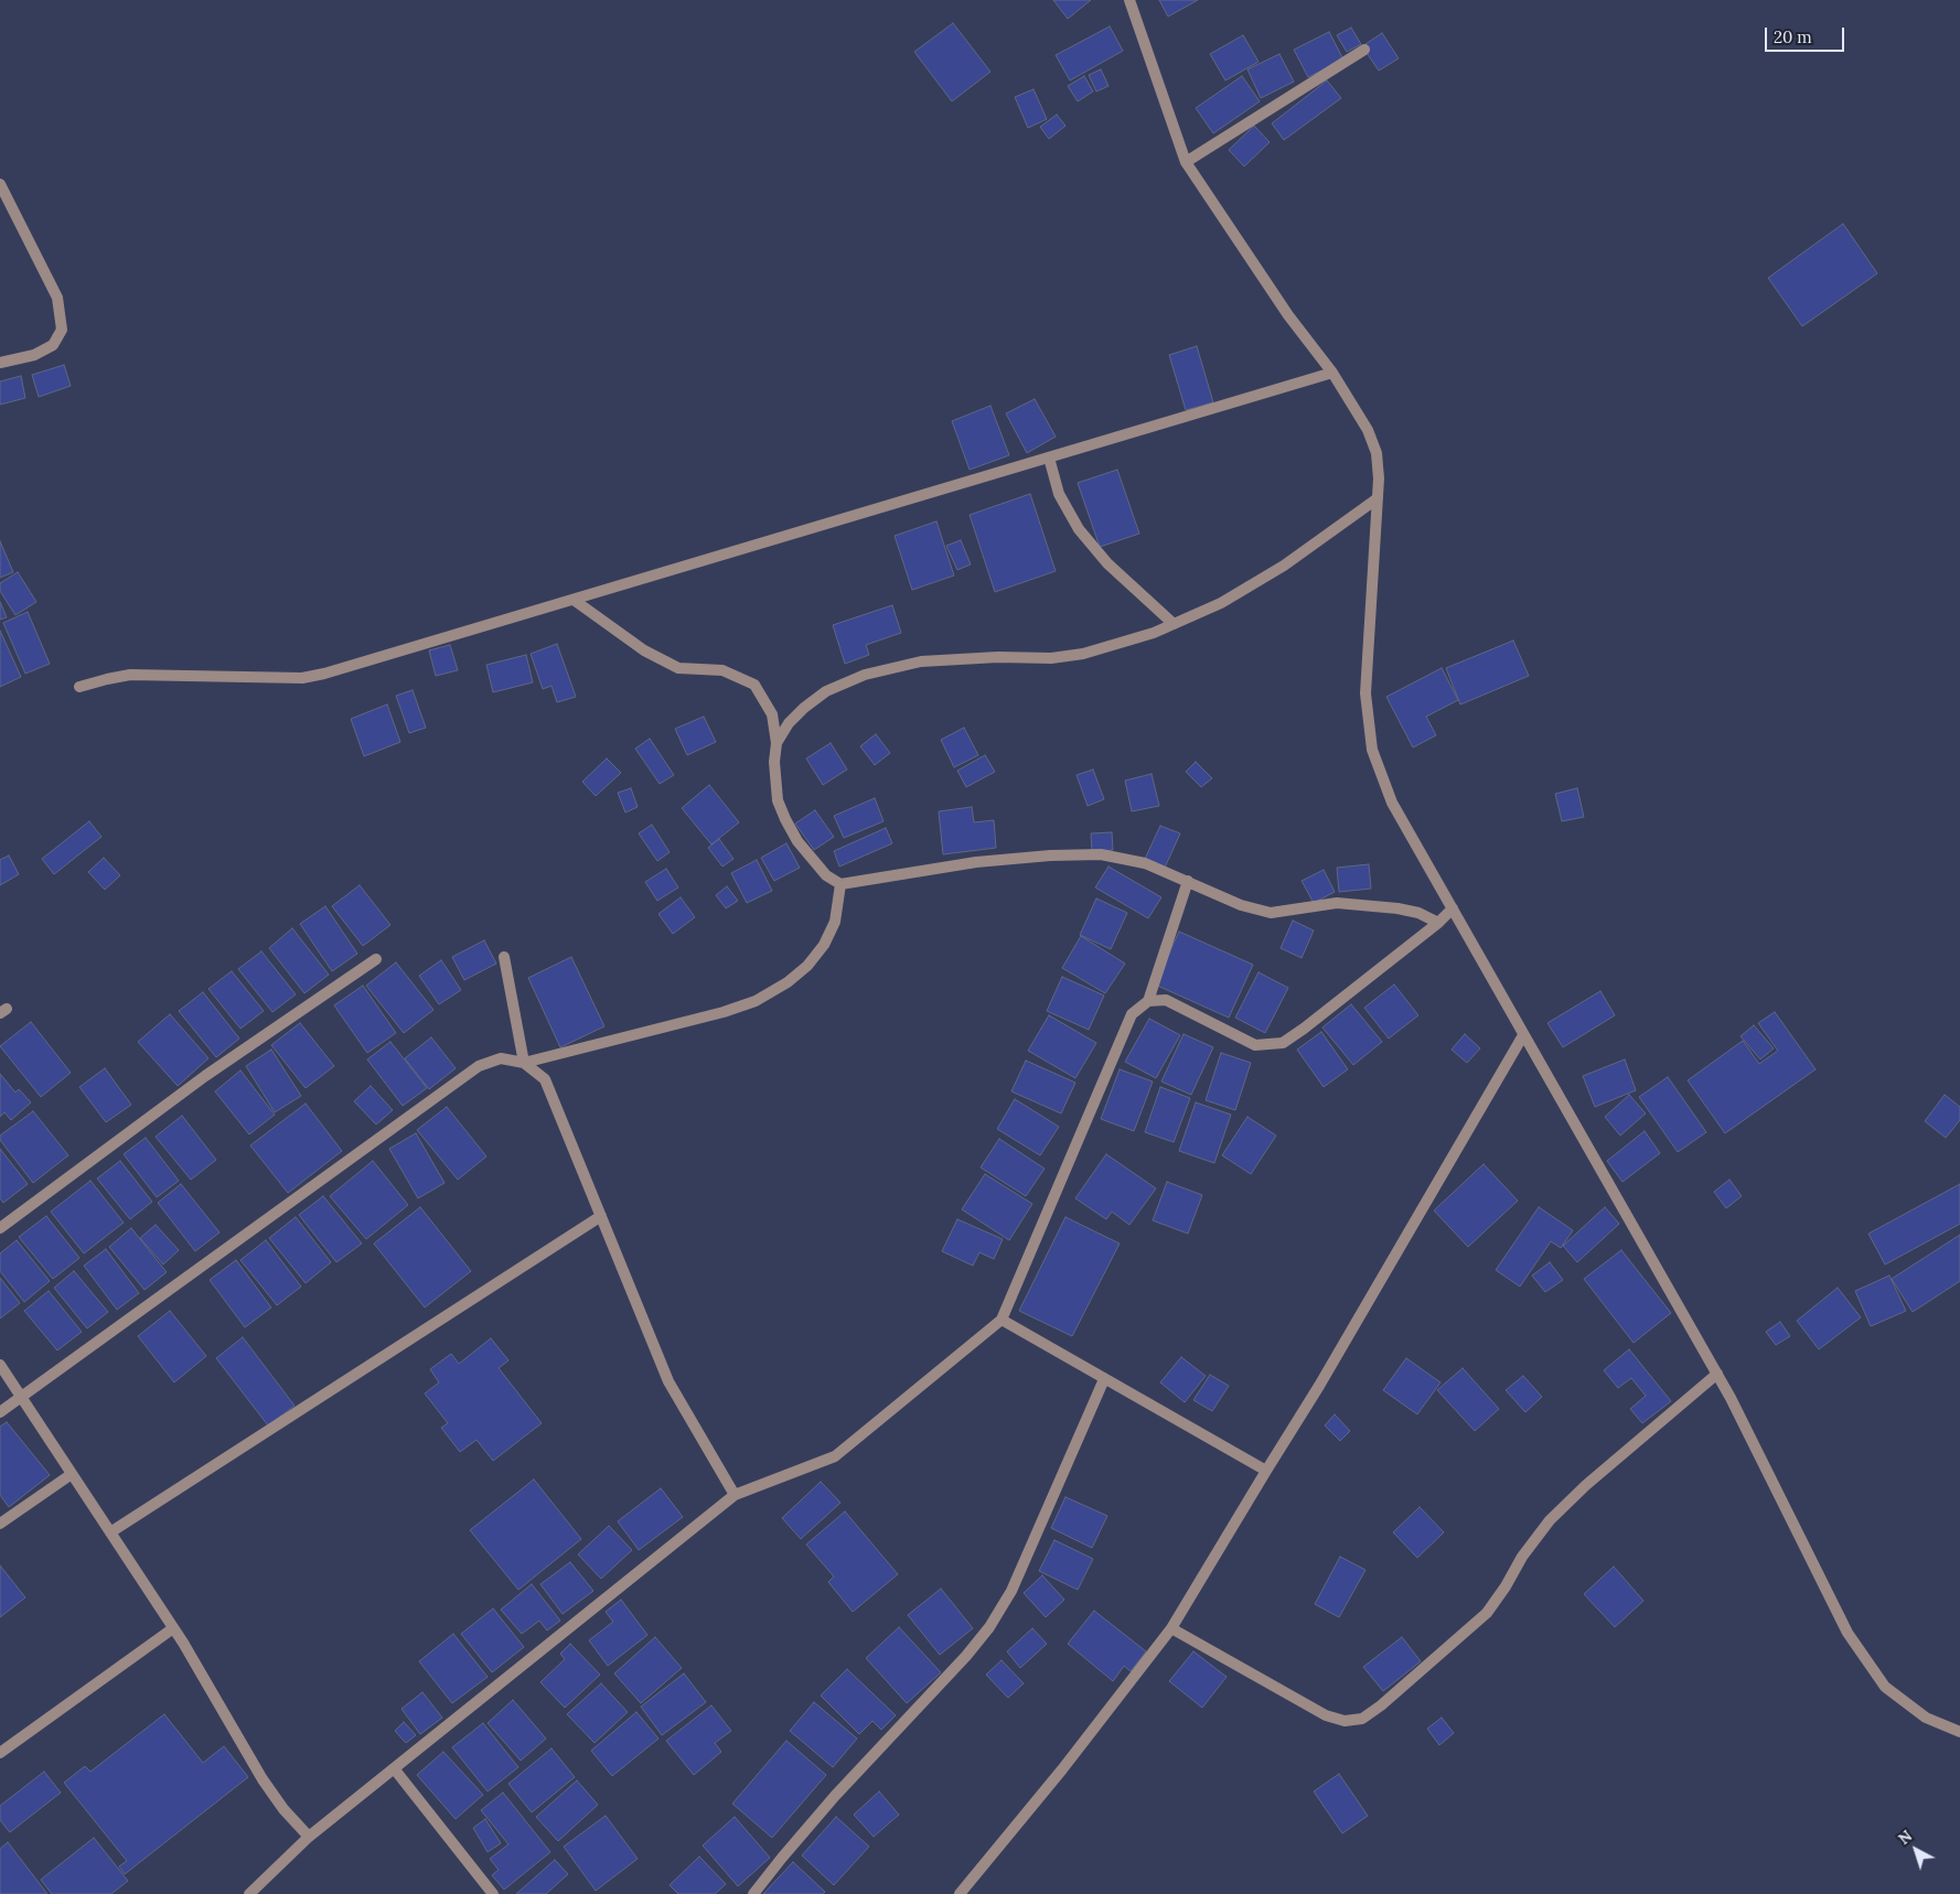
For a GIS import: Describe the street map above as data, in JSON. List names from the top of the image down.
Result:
{
  "scale_bar": "20 m",
  "north": "top left"
}
